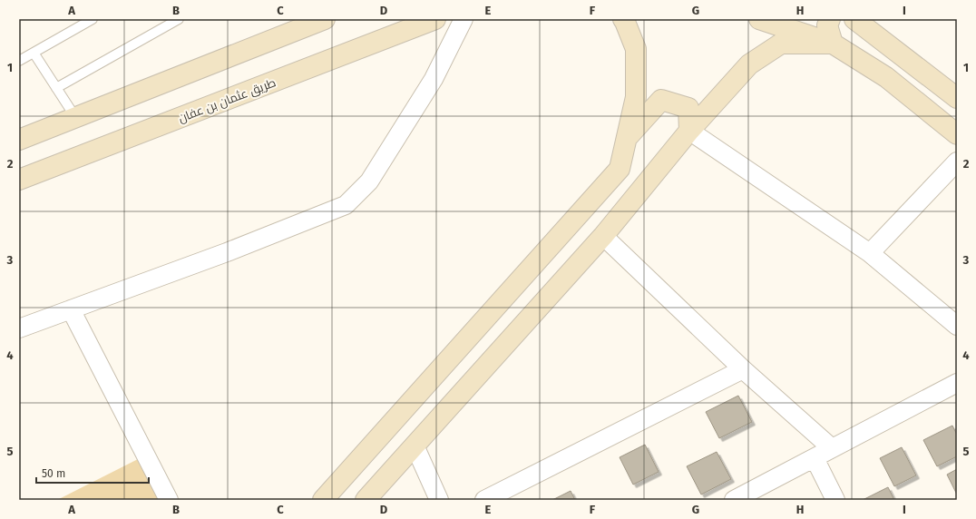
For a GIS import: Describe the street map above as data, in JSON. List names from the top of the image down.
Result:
{
  "streets": {
    "street": ["طريق عثمان بن عفان"]
  },
  "scale_bar": "50 m",
  "grid": {
    "columns": [
      "A",
      "B",
      "C",
      "D",
      "E",
      "F",
      "G",
      "H",
      "I"
    ],
    "rows": [
      "1",
      "2",
      "3",
      "4",
      "5"
    ]
  }
}
